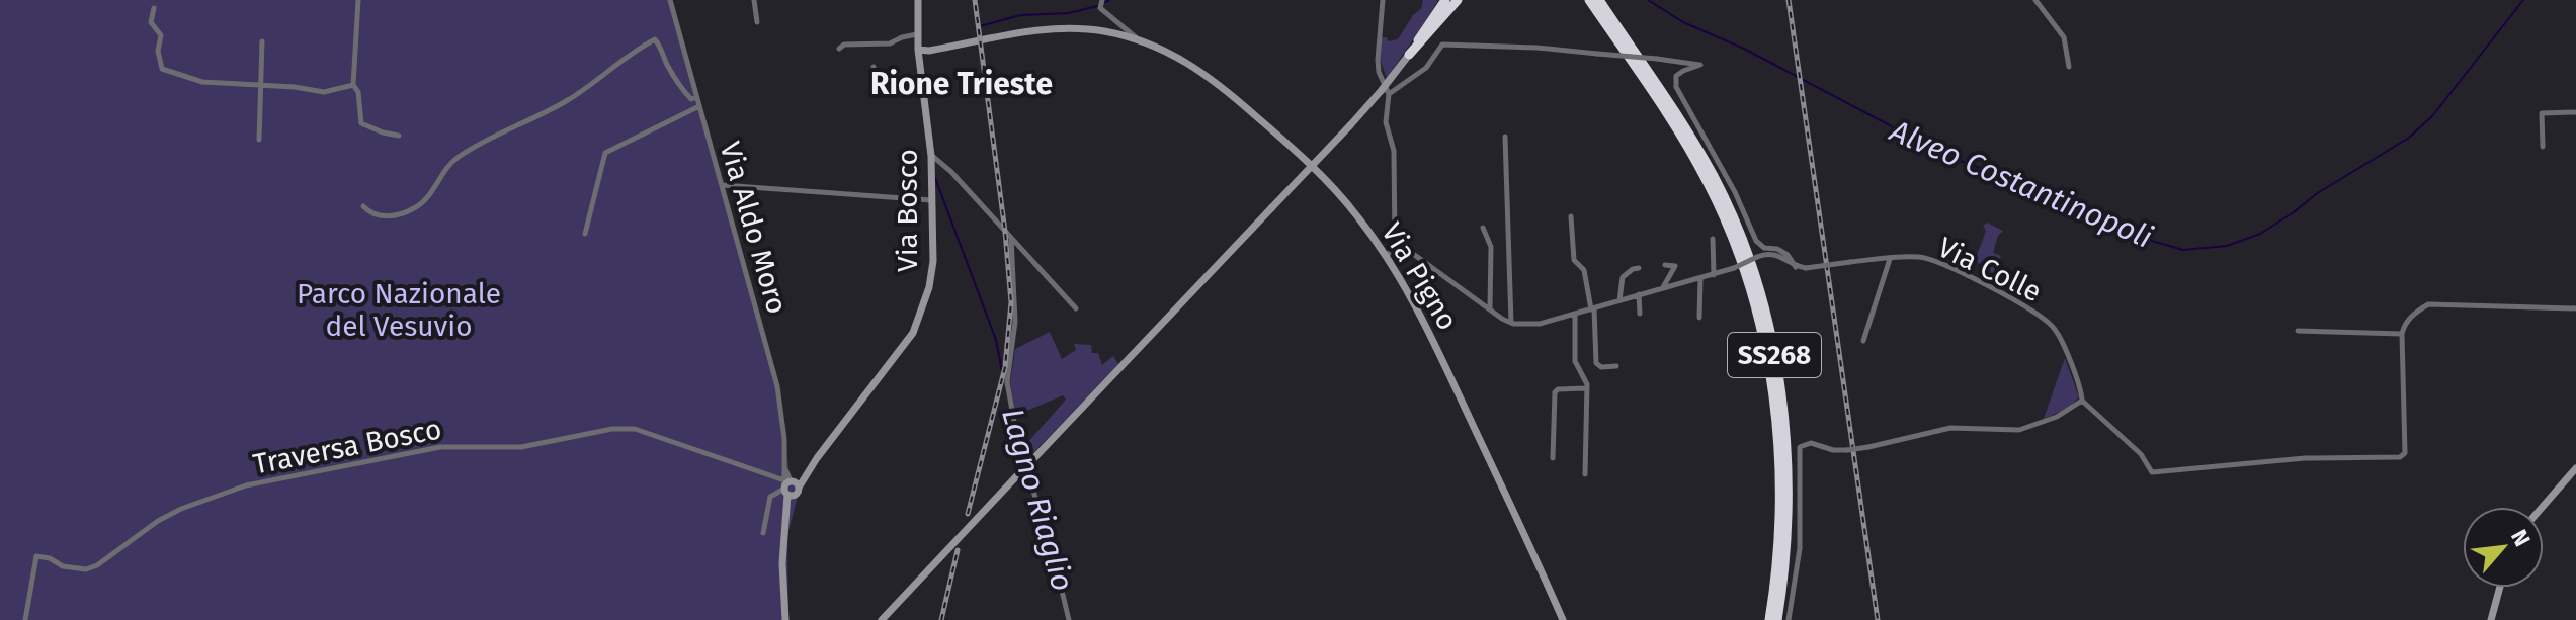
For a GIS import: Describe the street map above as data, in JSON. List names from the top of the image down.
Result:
{
  "streets": {
    "highway": ["SS268"],
    "main road": ["Via Bosco", "Via Pigno"],
    "street": ["Via Aldo Moro", "Via Colle", "Traversa Bosco"]
  },
  "crossings": [
    ["Via Bosco", "Via Aldo Moro"],
    ["Via Bosco", "Via Pigno"],
    ["Via Bosco", "Traversa Bosco"],
    ["Via Aldo Moro", "Traversa Bosco"]
  ],
  "districts": ["Rione Trieste"],
  "water": ["Alveo Costantinopoli", "Lagno Riaglio"],
  "parks": ["Parco Nazionale del Vesuvio"],
  "north": "top right"
}
